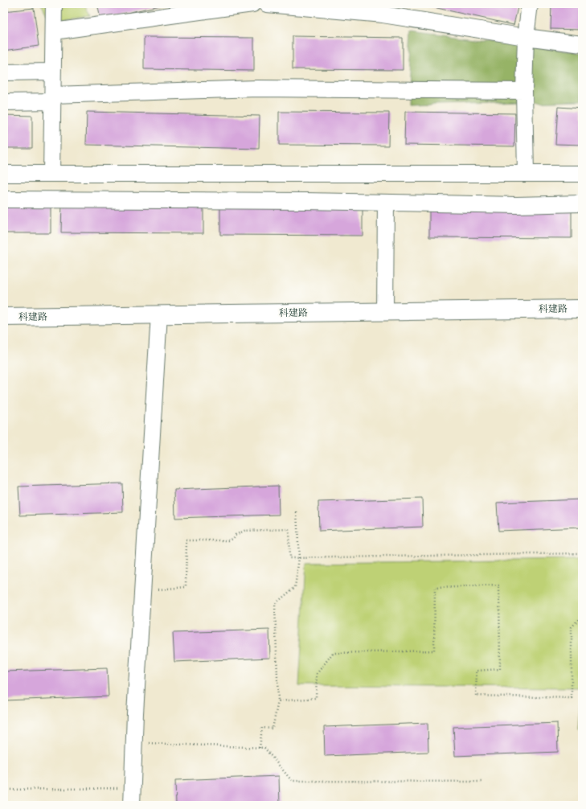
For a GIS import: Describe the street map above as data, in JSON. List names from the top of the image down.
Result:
{
  "streets": {
    "main road": ["科建路"]
  }
}
